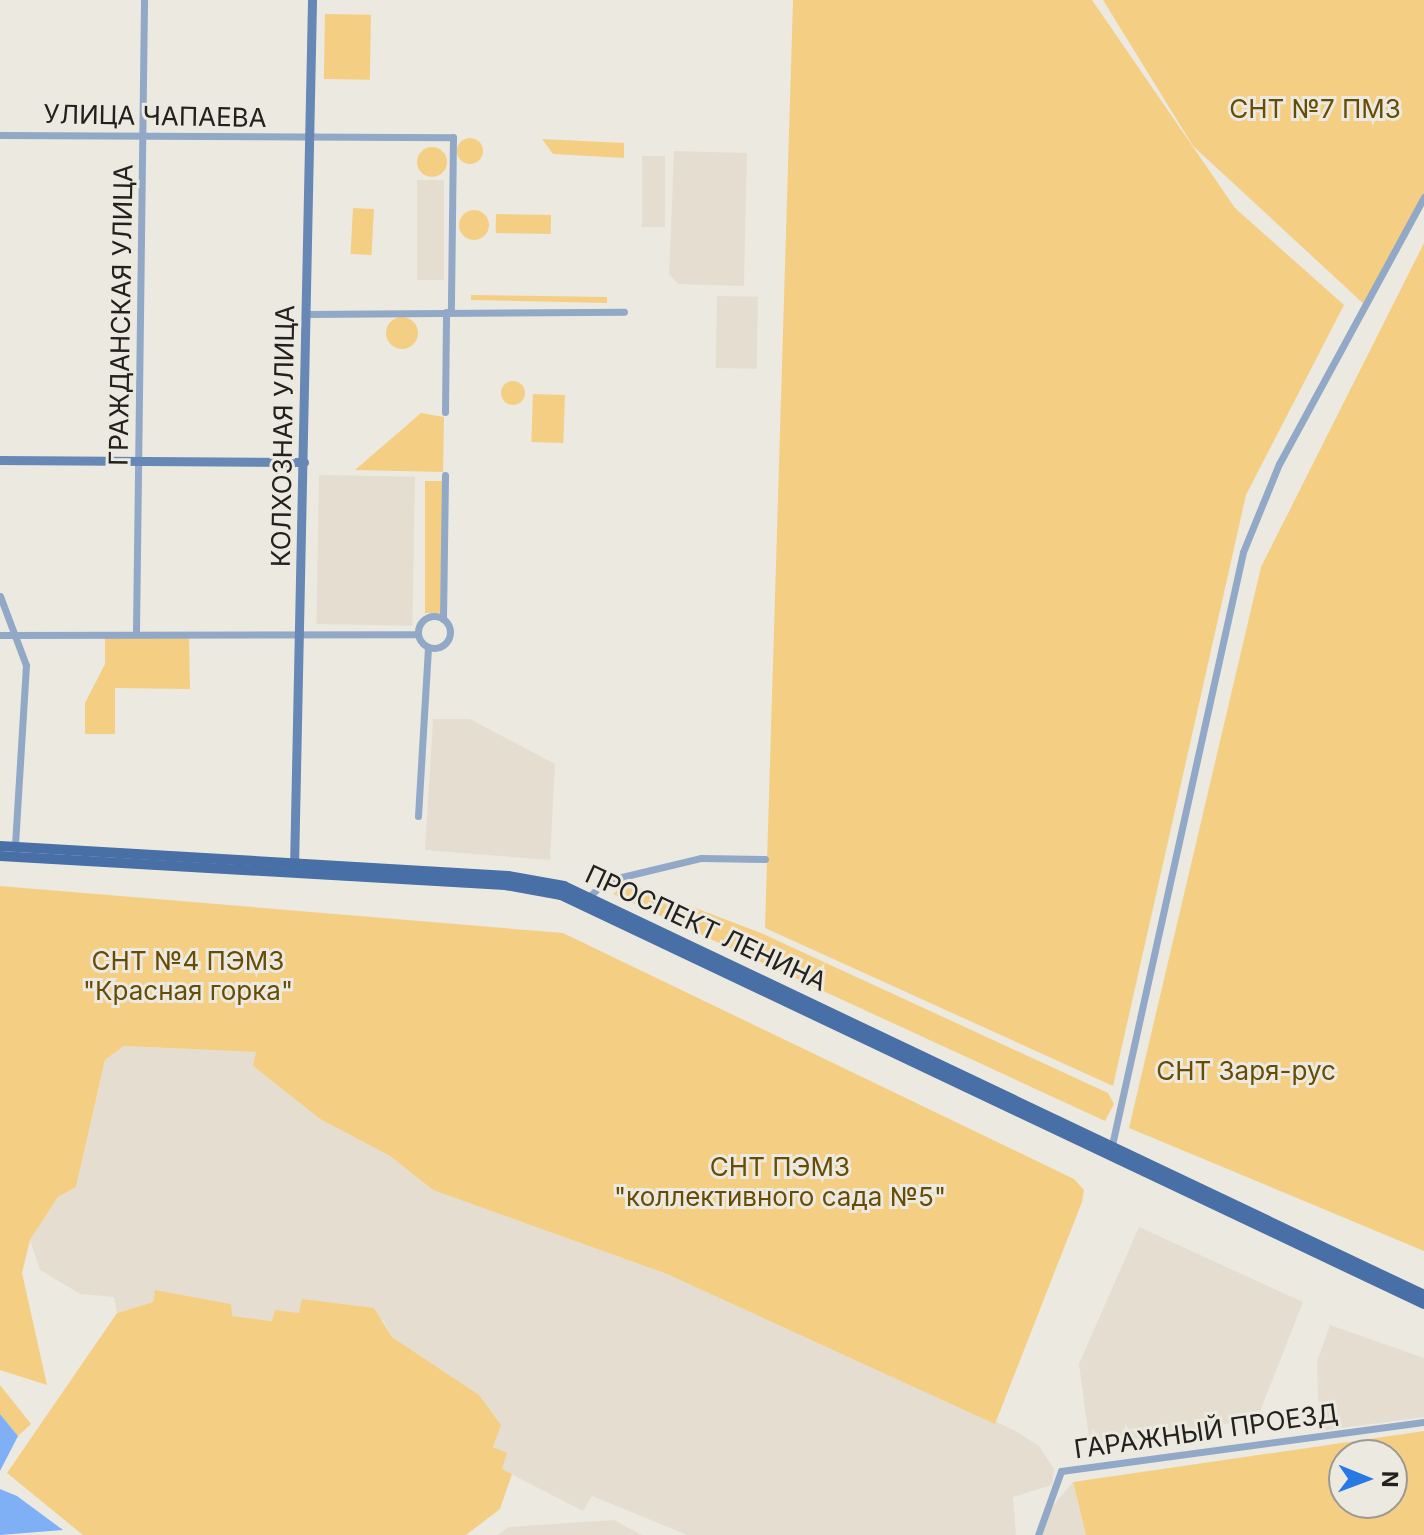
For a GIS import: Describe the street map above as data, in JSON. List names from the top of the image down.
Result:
{
  "streets": {
    "main road": ["ПРОСПЕКТ ЛЕНИНА"],
    "street": [
      "УЛИЦА ЧАПАЕВА",
      "ГРАЖДАНСКАЯ УЛИЦА",
      "КОЛХОЗНАЯ УЛИЦА",
      "ГАРАЖНЫЙ ПРОЕЗД"
    ]
  },
  "crossings": [
    ["УЛИЦА ЧАПАЕВА", "ГРАЖДАНСКАЯ УЛИЦА"],
    ["УЛИЦА ЧАПАЕВА", "КОЛХОЗНАЯ УЛИЦА"],
    ["КОЛХОЗНАЯ УЛИЦА", "ПРОСПЕКТ ЛЕНИНА"]
  ],
  "parks": [
    "СНТ №7 ПМЗ",
    "СНТ №4 ПЭМЗ \"Красная горка\"",
    "СНТ Заря-рус",
    "СНТ ПЭМЗ \"коллективного сада №5\""
  ],
  "north": "right"
}
